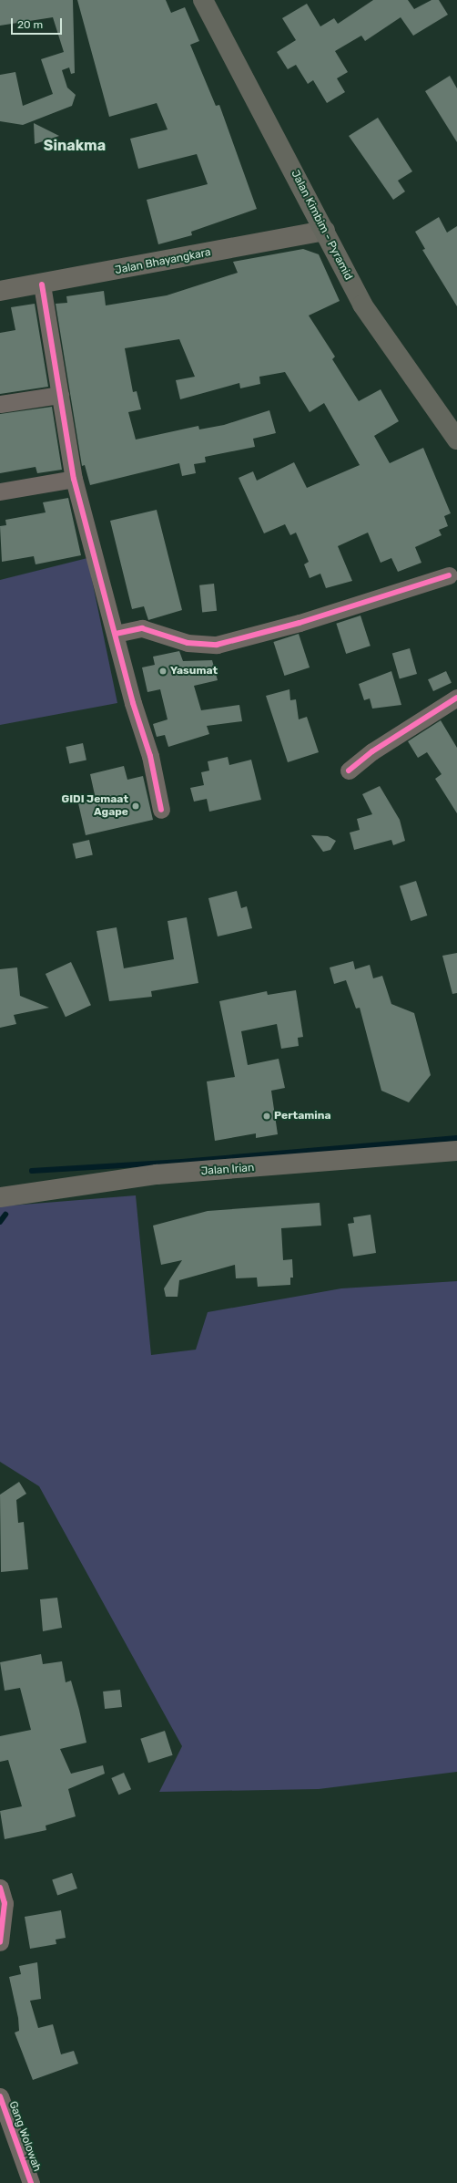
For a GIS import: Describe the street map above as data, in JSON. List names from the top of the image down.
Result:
{
  "streets": {
    "highway": ["Jalan Kimbim - Pyramid"],
    "main road": ["Jalan Bhayangkara", "Jalan Irian"],
    "street": ["Gang Wolowah"]
  },
  "crossings": [
    ["Jalan Kimbim - Pyramid", "Jalan Bhayangkara"]
  ],
  "districts": ["Sinakma"],
  "places": ["Yasumat", "GIDI Jemaat Agape", "Pertamina"],
  "scale_bar": "20 m"
}
